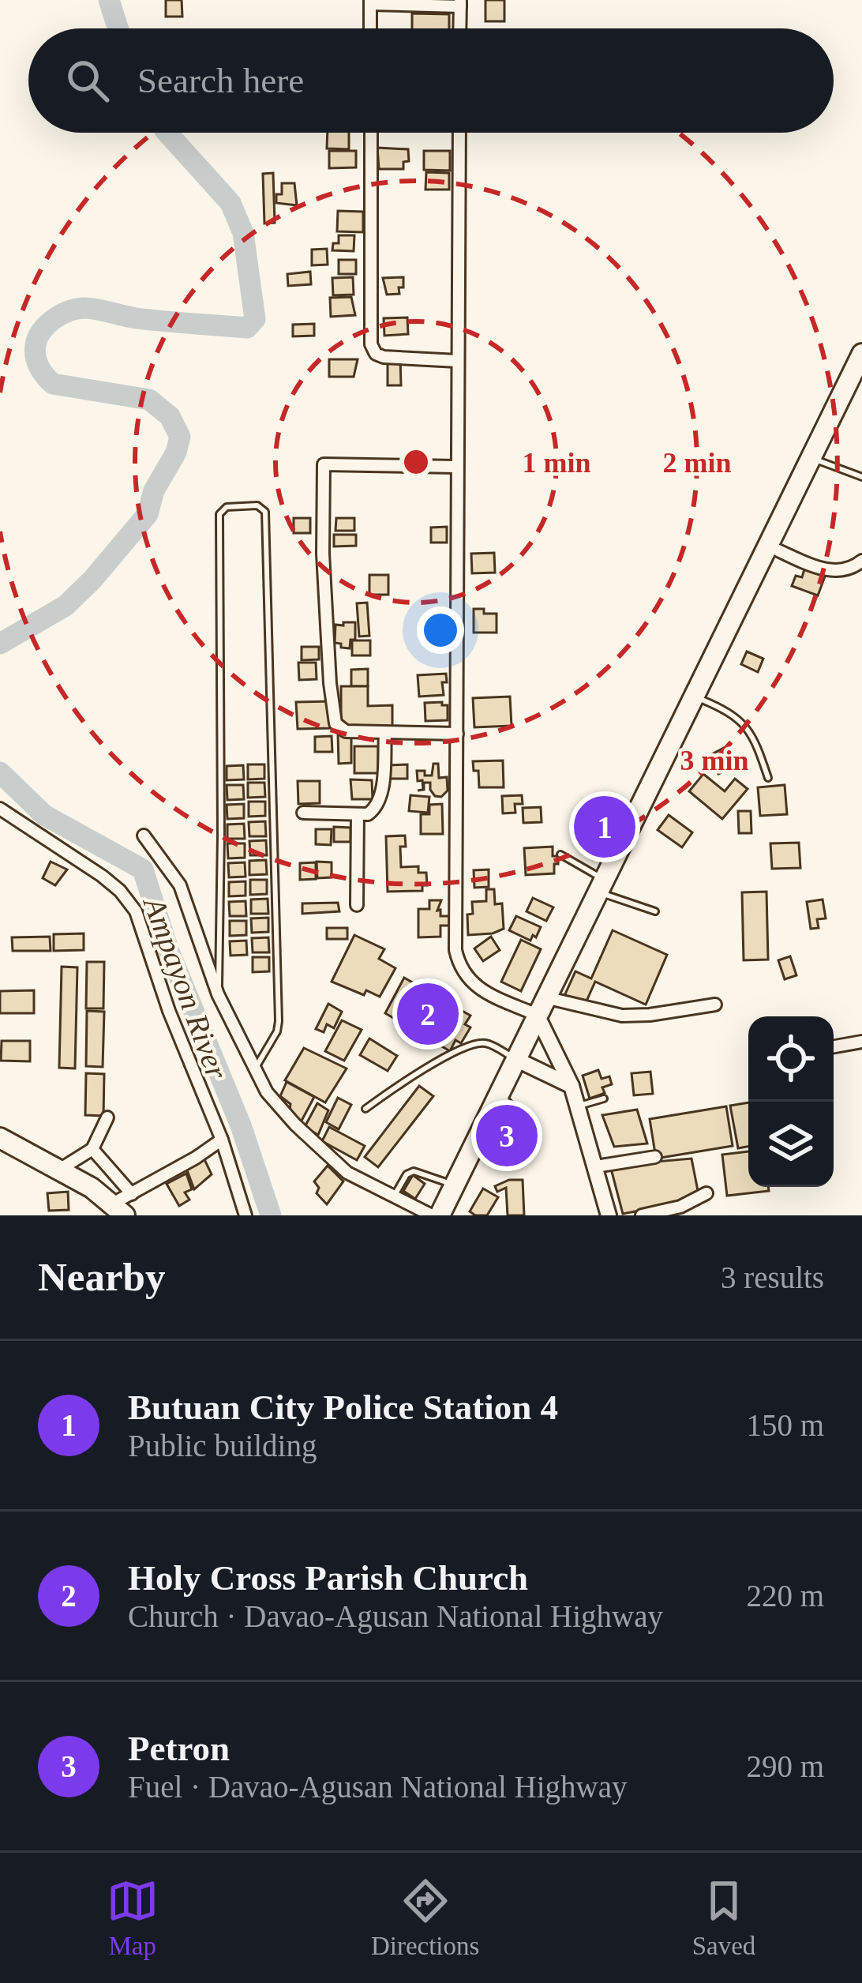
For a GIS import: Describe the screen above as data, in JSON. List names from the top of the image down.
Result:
{
  "water": ["Ampayon River"],
  "page": {
    "search": "Search here",
    "pins": ["1", "2", "3"],
    "heading": ["Nearby", "3 results"],
    "list": [
      {
        "mark": "1",
        "name": "Butuan City Police Station 4",
        "note": "Public building",
        "value": "150 m"
      },
      {
        "mark": "2",
        "name": "Holy Cross Parish Church",
        "note": "Church · Davao-Agusan National Highway",
        "value": "220 m"
      },
      {
        "mark": "3",
        "name": "Petron",
        "note": "Fuel · Davao-Agusan National Highway",
        "value": "290 m"
      }
    ],
    "nav": ["Map", "Directions", "Saved"]
  },
  "rings": ["1 min", "2 min", "3 min"]
}
